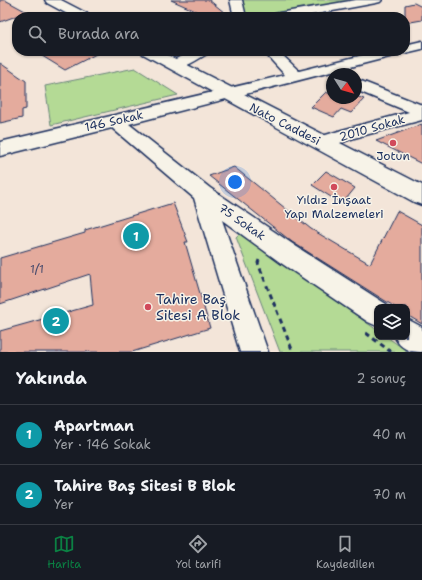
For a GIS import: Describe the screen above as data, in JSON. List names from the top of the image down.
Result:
{
  "streets": {
    "main road": ["Nato Caddesi"],
    "street": ["146 Sokak", "2010 Sokak", "75 Sokak"]
  },
  "crossings": [
    ["146 Sokak", "Nato Caddesi"],
    ["146 Sokak", "75 Sokak"],
    ["Nato Caddesi", "2010 Sokak"]
  ],
  "places": ["Jotun", "Yıldız İnşaat Yapı Malzemeleri", "Tahire Baş Sitesi A Blok"],
  "house_numbers": ["1/1"],
  "north": "bottom right",
  "page": {
    "search": "Burada ara",
    "pins": ["1", "2"],
    "heading": ["Yakında", "2 sonuç"],
    "list": [
      {
        "mark": "1",
        "name": "Apartman",
        "note": "Yer · 146 Sokak",
        "value": "40 m"
      },
      {
        "mark": "2",
        "name": "Tahire Baş Sitesi B Blok",
        "note": "Yer",
        "value": "70 m"
      }
    ],
    "nav": ["Harita", "Yol tarifi", "Kaydedilen"]
  }
}
